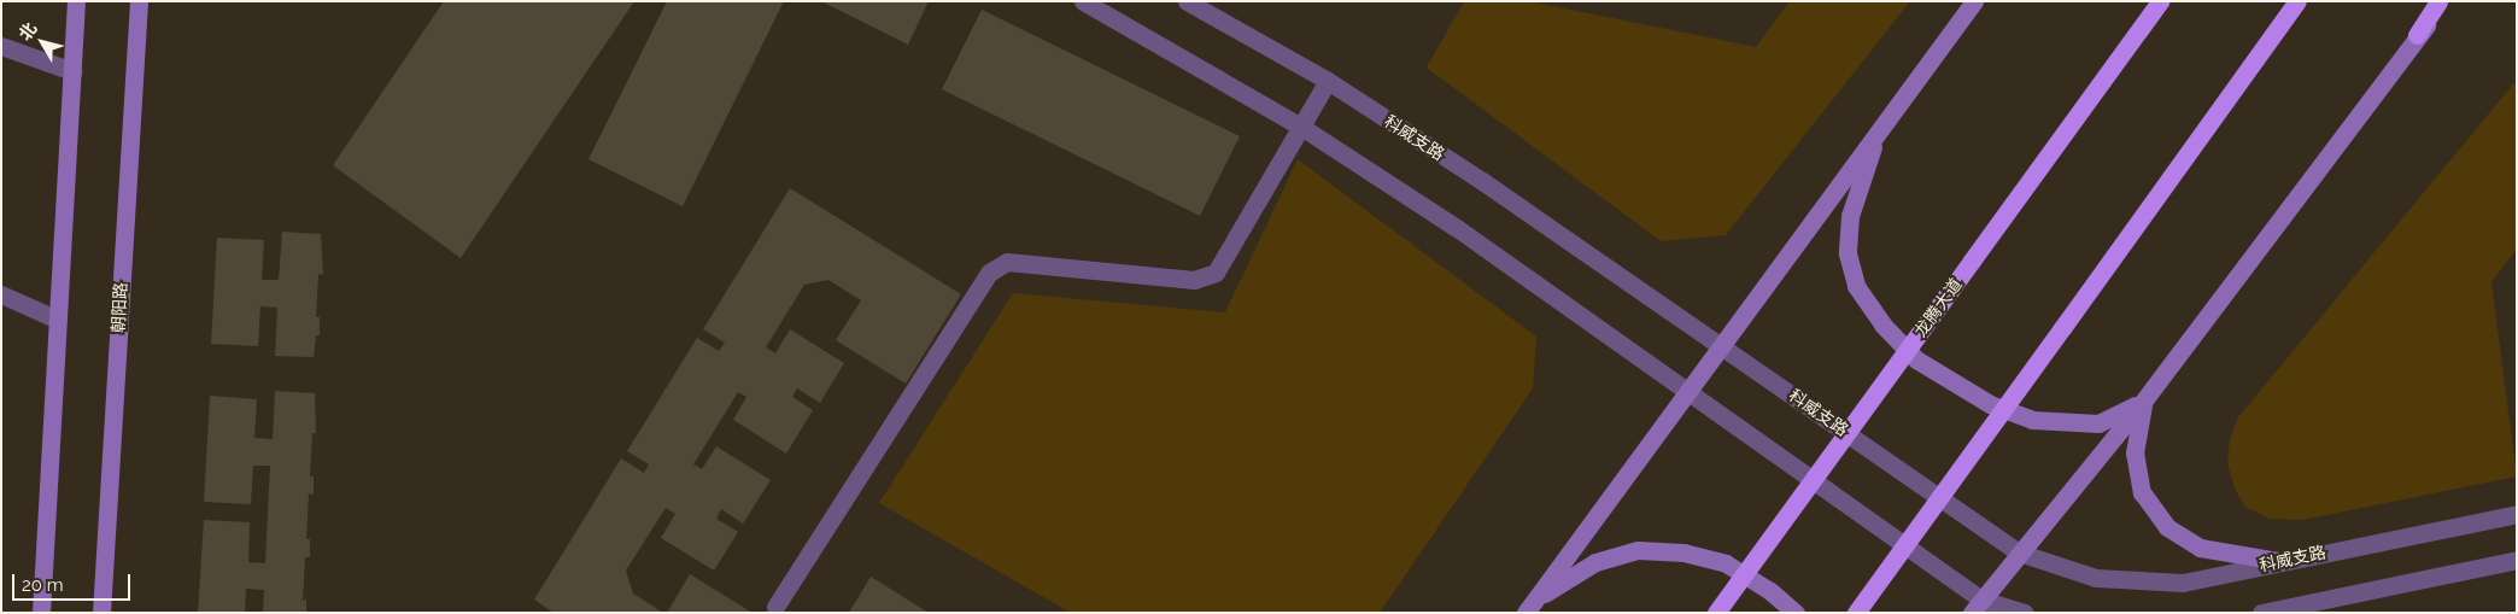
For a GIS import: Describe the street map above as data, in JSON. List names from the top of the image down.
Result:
{
  "streets": {
    "highway": ["龙腾大道"],
    "main road": ["朝阳路"],
    "street": ["科威支路"]
  },
  "scale_bar": "20 m",
  "north": "top left"
}
